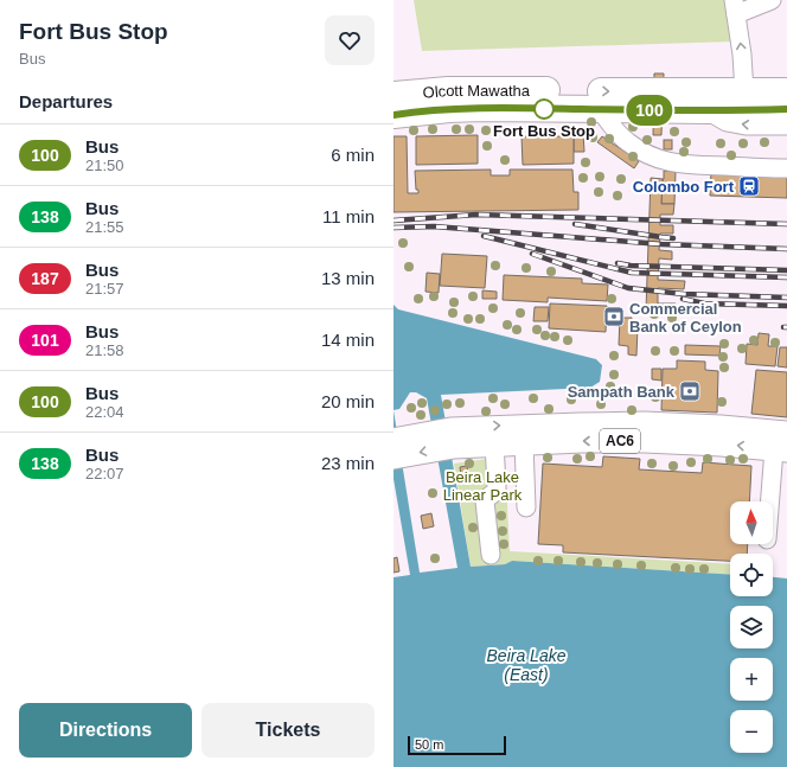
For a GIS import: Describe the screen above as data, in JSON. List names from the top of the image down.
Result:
{
  "streets": {
    "highway": ["Olcott Mawatha"],
    "main road": ["AC6"]
  },
  "water": ["Beira Lake (East)"],
  "parks": ["Beira Lake Linear Park"],
  "places": {
    "other": ["Fort Bus Stop"],
    "station": ["Colombo Fort"],
    "bank": ["Commercial Bank of Ceylon", "Sampath Bank"]
  },
  "lines": ["bus line 100"],
  "scale_bar": "50 m",
  "north": "top",
  "page": {
    "heading": [
      ["Fort Bus Stop", "Bus"],
      "Departures"
    ],
    "on_map": "100",
    "list": [
      {
        "mark": "100",
        "name": "Bus",
        "note": "21:50",
        "value": "6 min"
      },
      {
        "mark": "138",
        "name": "Bus",
        "note": "21:55",
        "value": "11 min"
      },
      {
        "mark": "187",
        "name": "Bus",
        "note": "21:57",
        "value": "13 min"
      },
      {
        "mark": "101",
        "name": "Bus",
        "note": "21:58",
        "value": "14 min"
      },
      {
        "mark": "100",
        "name": "Bus",
        "note": "22:04",
        "value": "20 min"
      },
      {
        "mark": "138",
        "name": "Bus",
        "note": "22:07",
        "value": "23 min"
      }
    ],
    "map_buttons": ["+", "−"],
    "buttons": ["Directions", "Tickets"],
    "scale": "50 m"
  }
}
